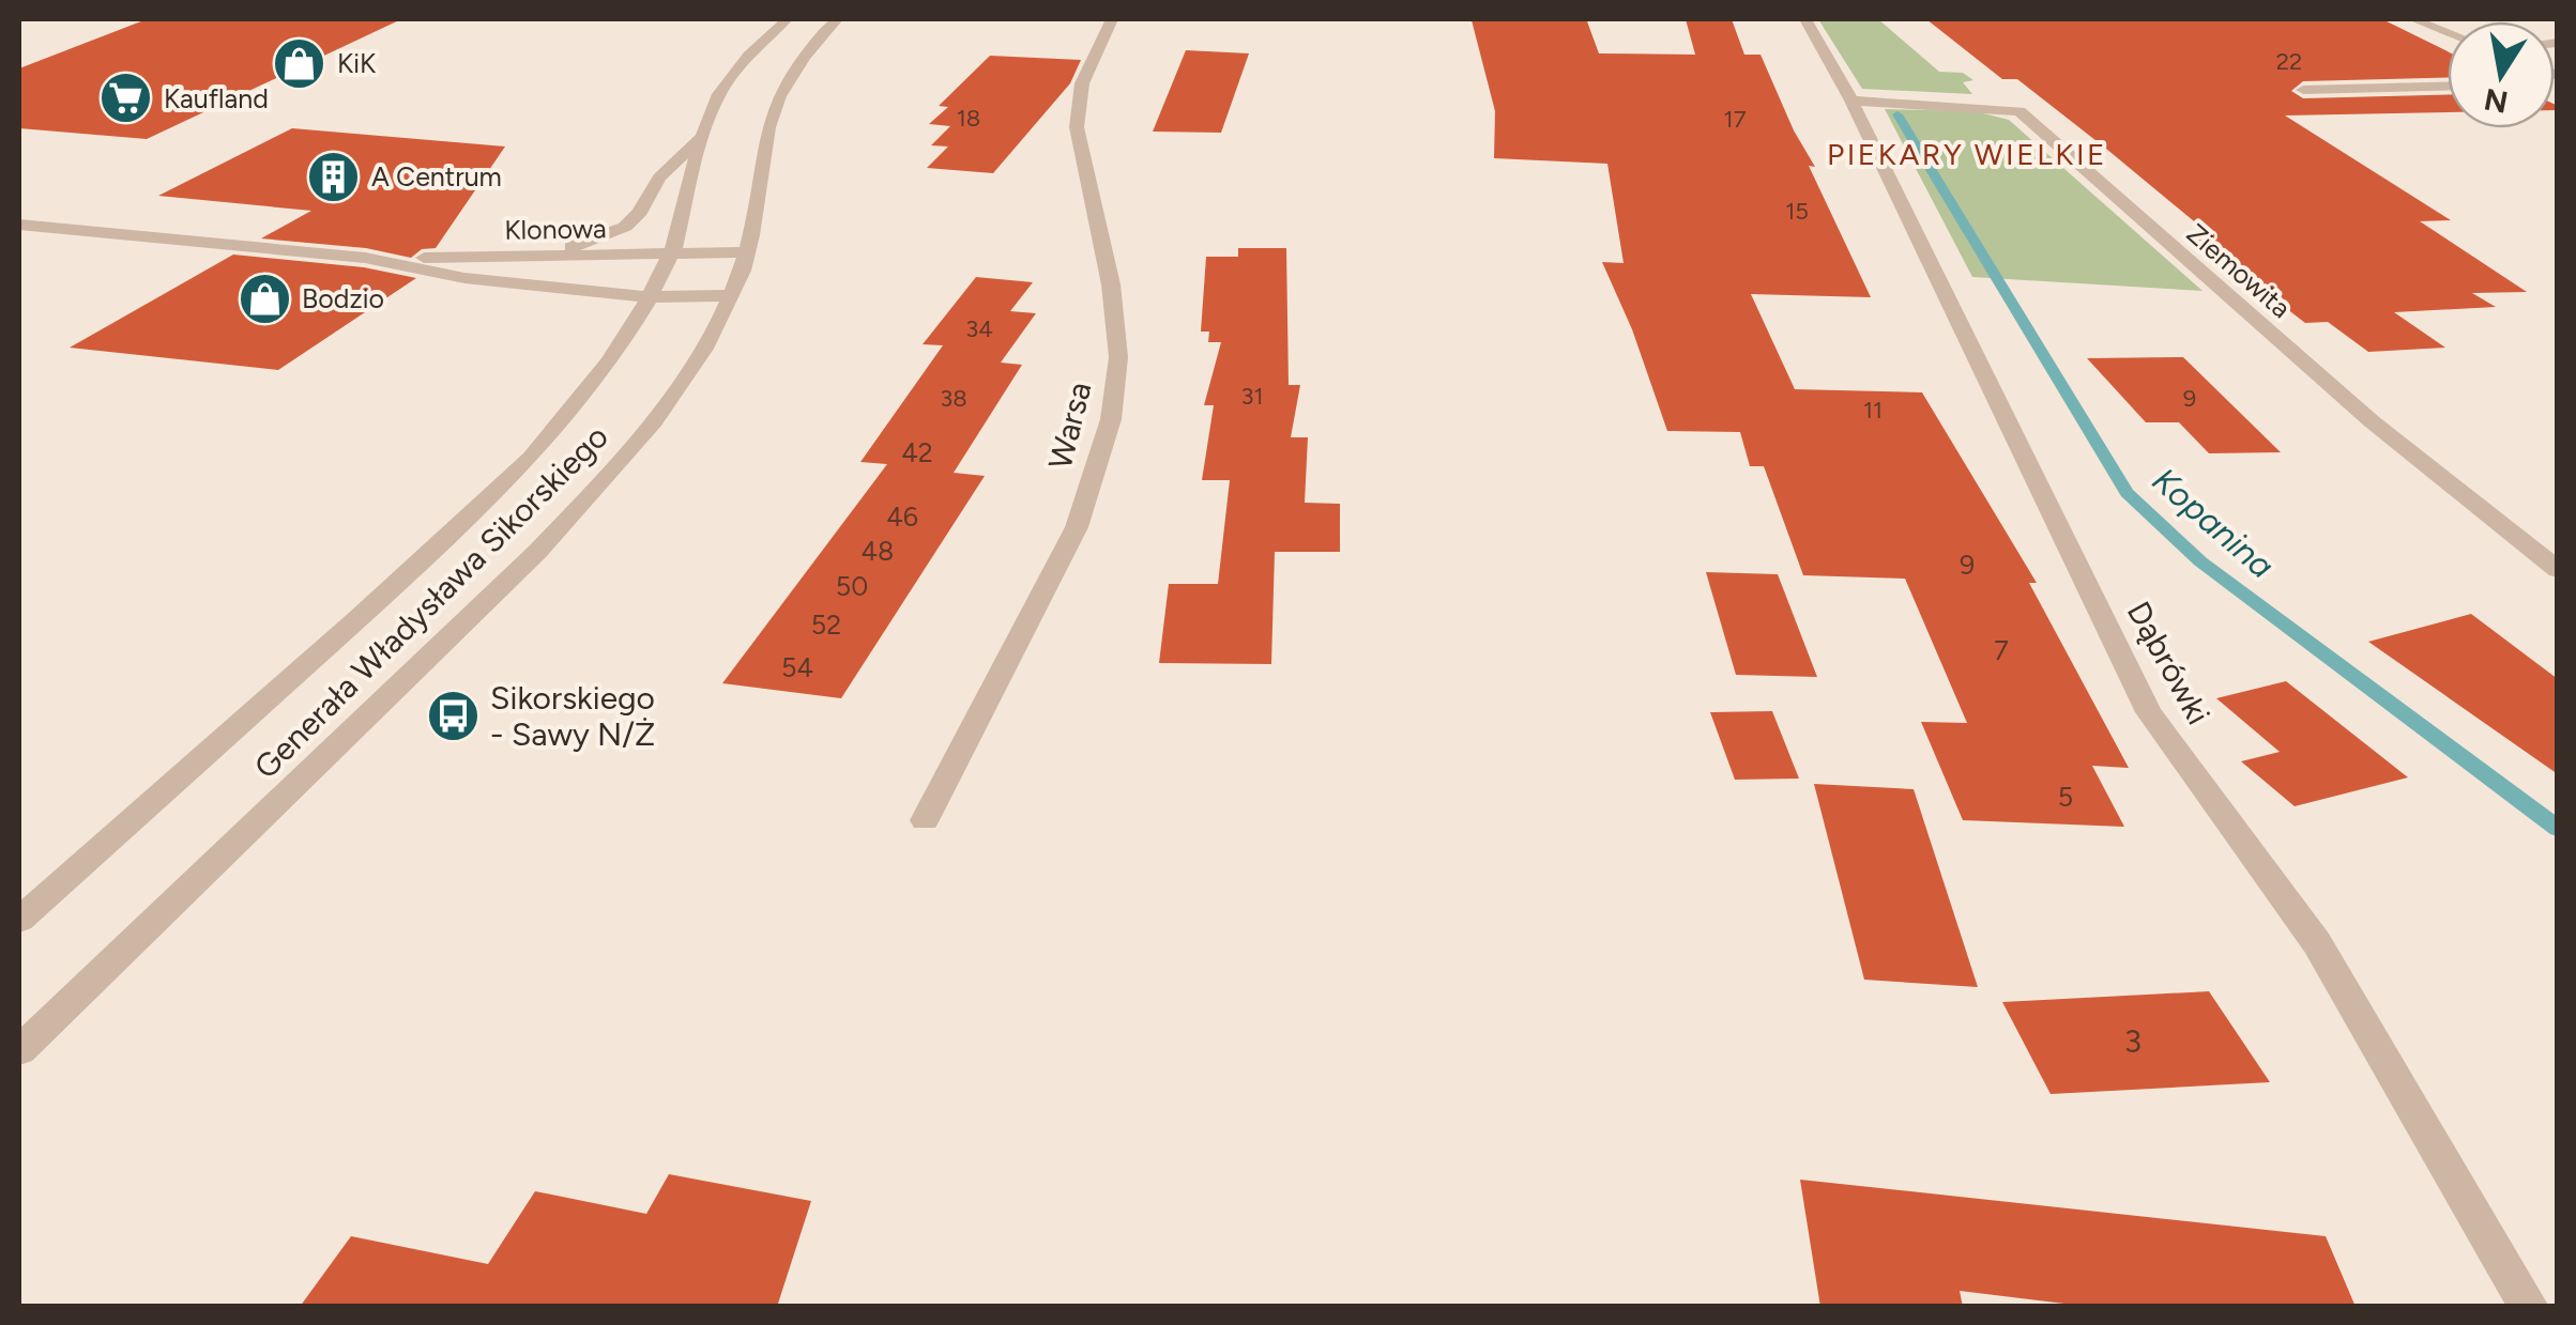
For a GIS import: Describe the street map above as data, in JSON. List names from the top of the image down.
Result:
{
  "streets": {
    "street": [
      "Klonowa",
      "Ziemowita",
      "Warsa",
      "Generała Władysława Sikorskiego",
      "Dąbrówki"
    ]
  },
  "crossings": [
    ["Klonowa", "Generała Władysława Sikorskiego"],
    ["Ziemowita", "Dąbrówki"]
  ],
  "districts": ["PIEKARY WIELKIE"],
  "water": ["Kopanina"],
  "places": {
    "shop": ["KiK", "Bodzio"],
    "supermarket": ["Kaufland"],
    "building": ["A Centrum"],
    "bus stop": ["Sikorskiego - Sawy N/Ż"]
  },
  "house_numbers": [
    "22",
    "18",
    "17",
    "15",
    "34",
    "31",
    "38",
    "9",
    "11",
    "42",
    "46",
    "48",
    "9",
    "50",
    "52",
    "7",
    "54",
    "5",
    "3"
  ],
  "north": "bottom"
}
